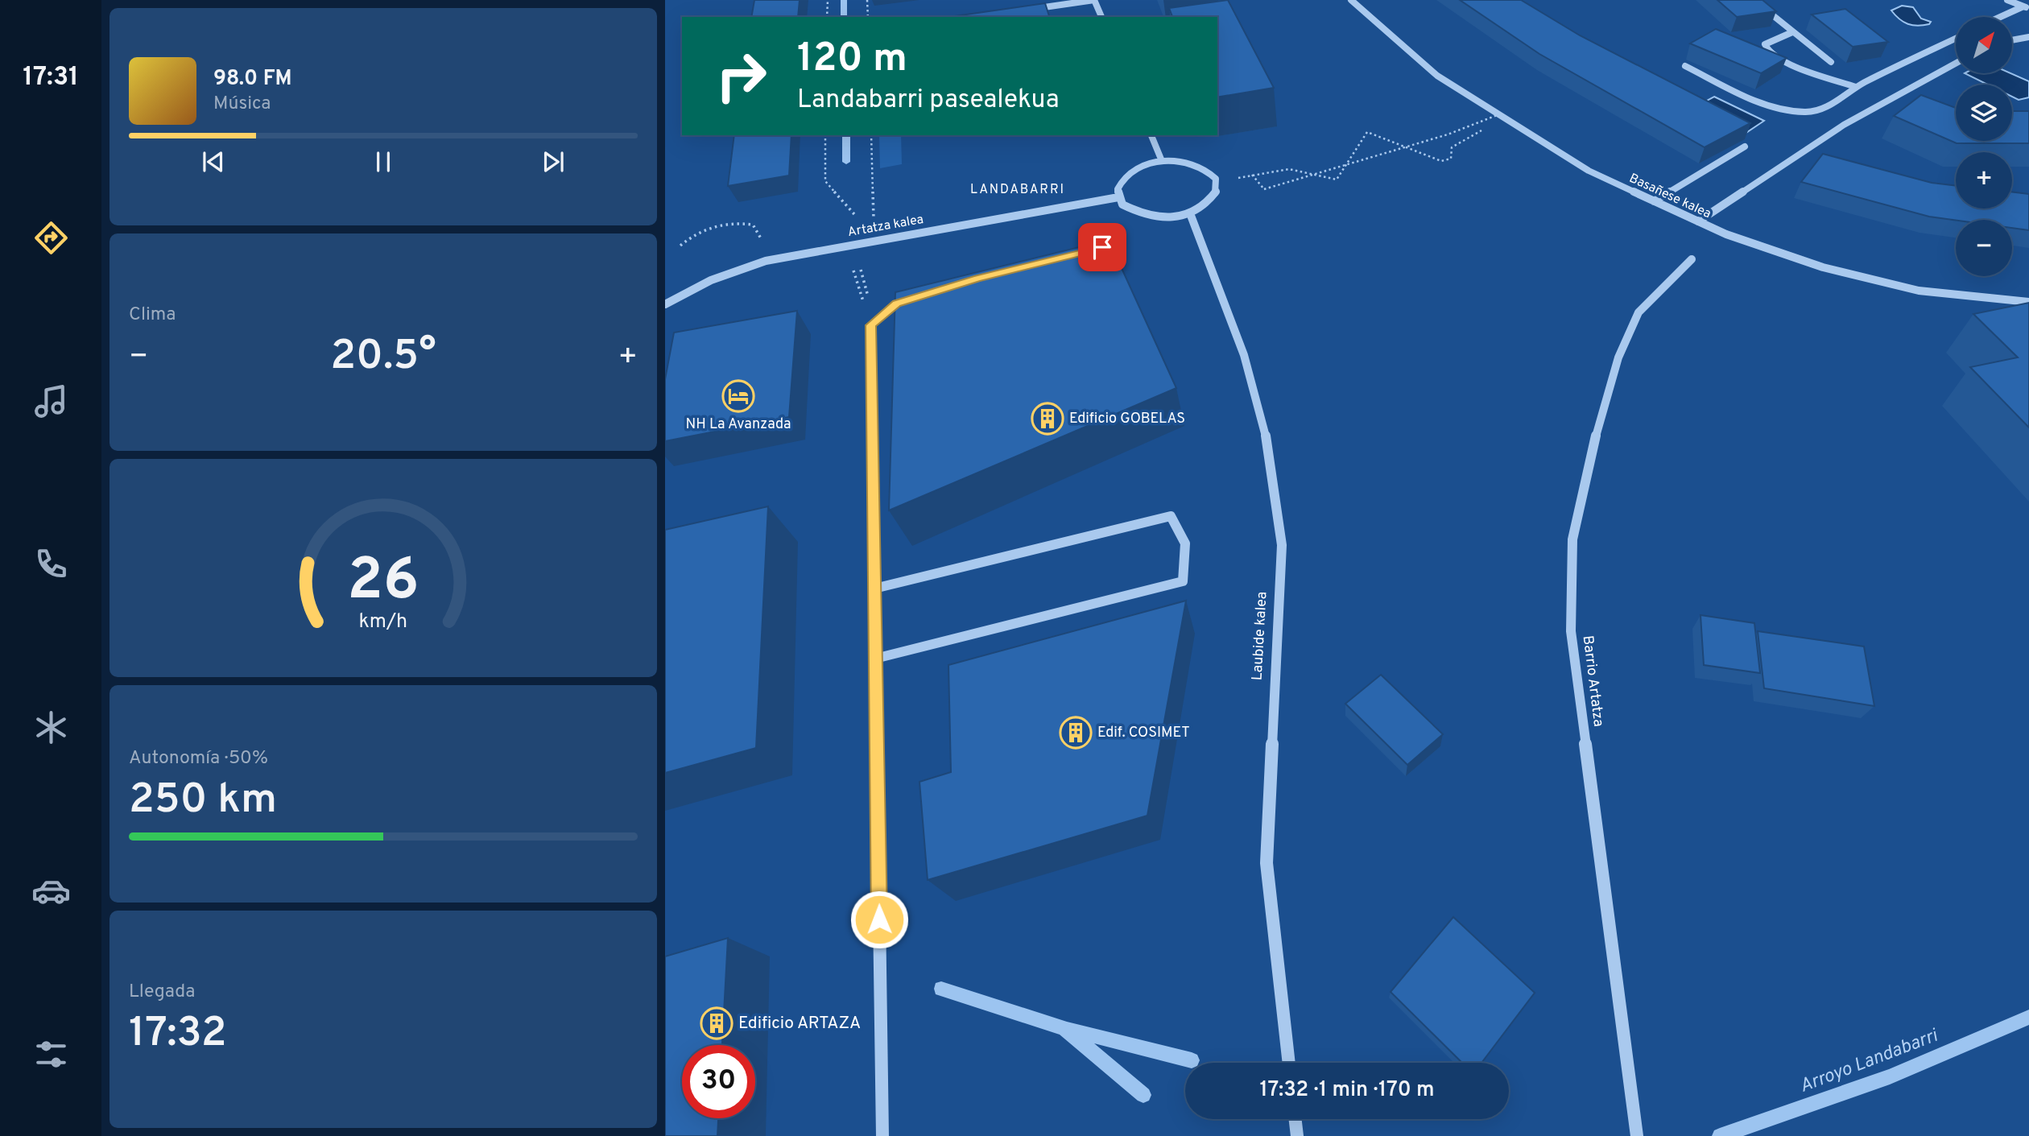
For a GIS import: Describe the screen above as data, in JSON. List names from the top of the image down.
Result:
{
  "streets": {
    "street": [
      "Basañese kalea",
      "Artatza kalea",
      "Laubide kalea",
      "Barrio Artatza"
    ]
  },
  "crossings": [
    ["Artatza kalea", "Laubide kalea"]
  ],
  "districts": ["LANDABARRI"],
  "water": ["Arroyo Landabarri"],
  "places": {
    "hotel": ["NH La Avanzada"],
    "building": ["Edificio GOBELAS", "Edif. COSIMET", "Edificio ARTAZA"]
  },
  "north": "top right",
  "page": {
    "tabs": "17:31",
    "map_buttons": ["+", "−"],
    "turn": ["120 m", "Landabarri pasealekua"],
    "song": ["98.0 FM", "Música"],
    "tile": [
      "Clima",
      ["Autonomía · 50%", "250 km"],
      ["Llegada", "17:32"]
    ],
    "heat": ["−", "20.5°", "+"],
    "limit": "30",
    "trip": "17:32 · 1 min · 170 m",
    "gauge": ["26", "km/h"]
  }
}
